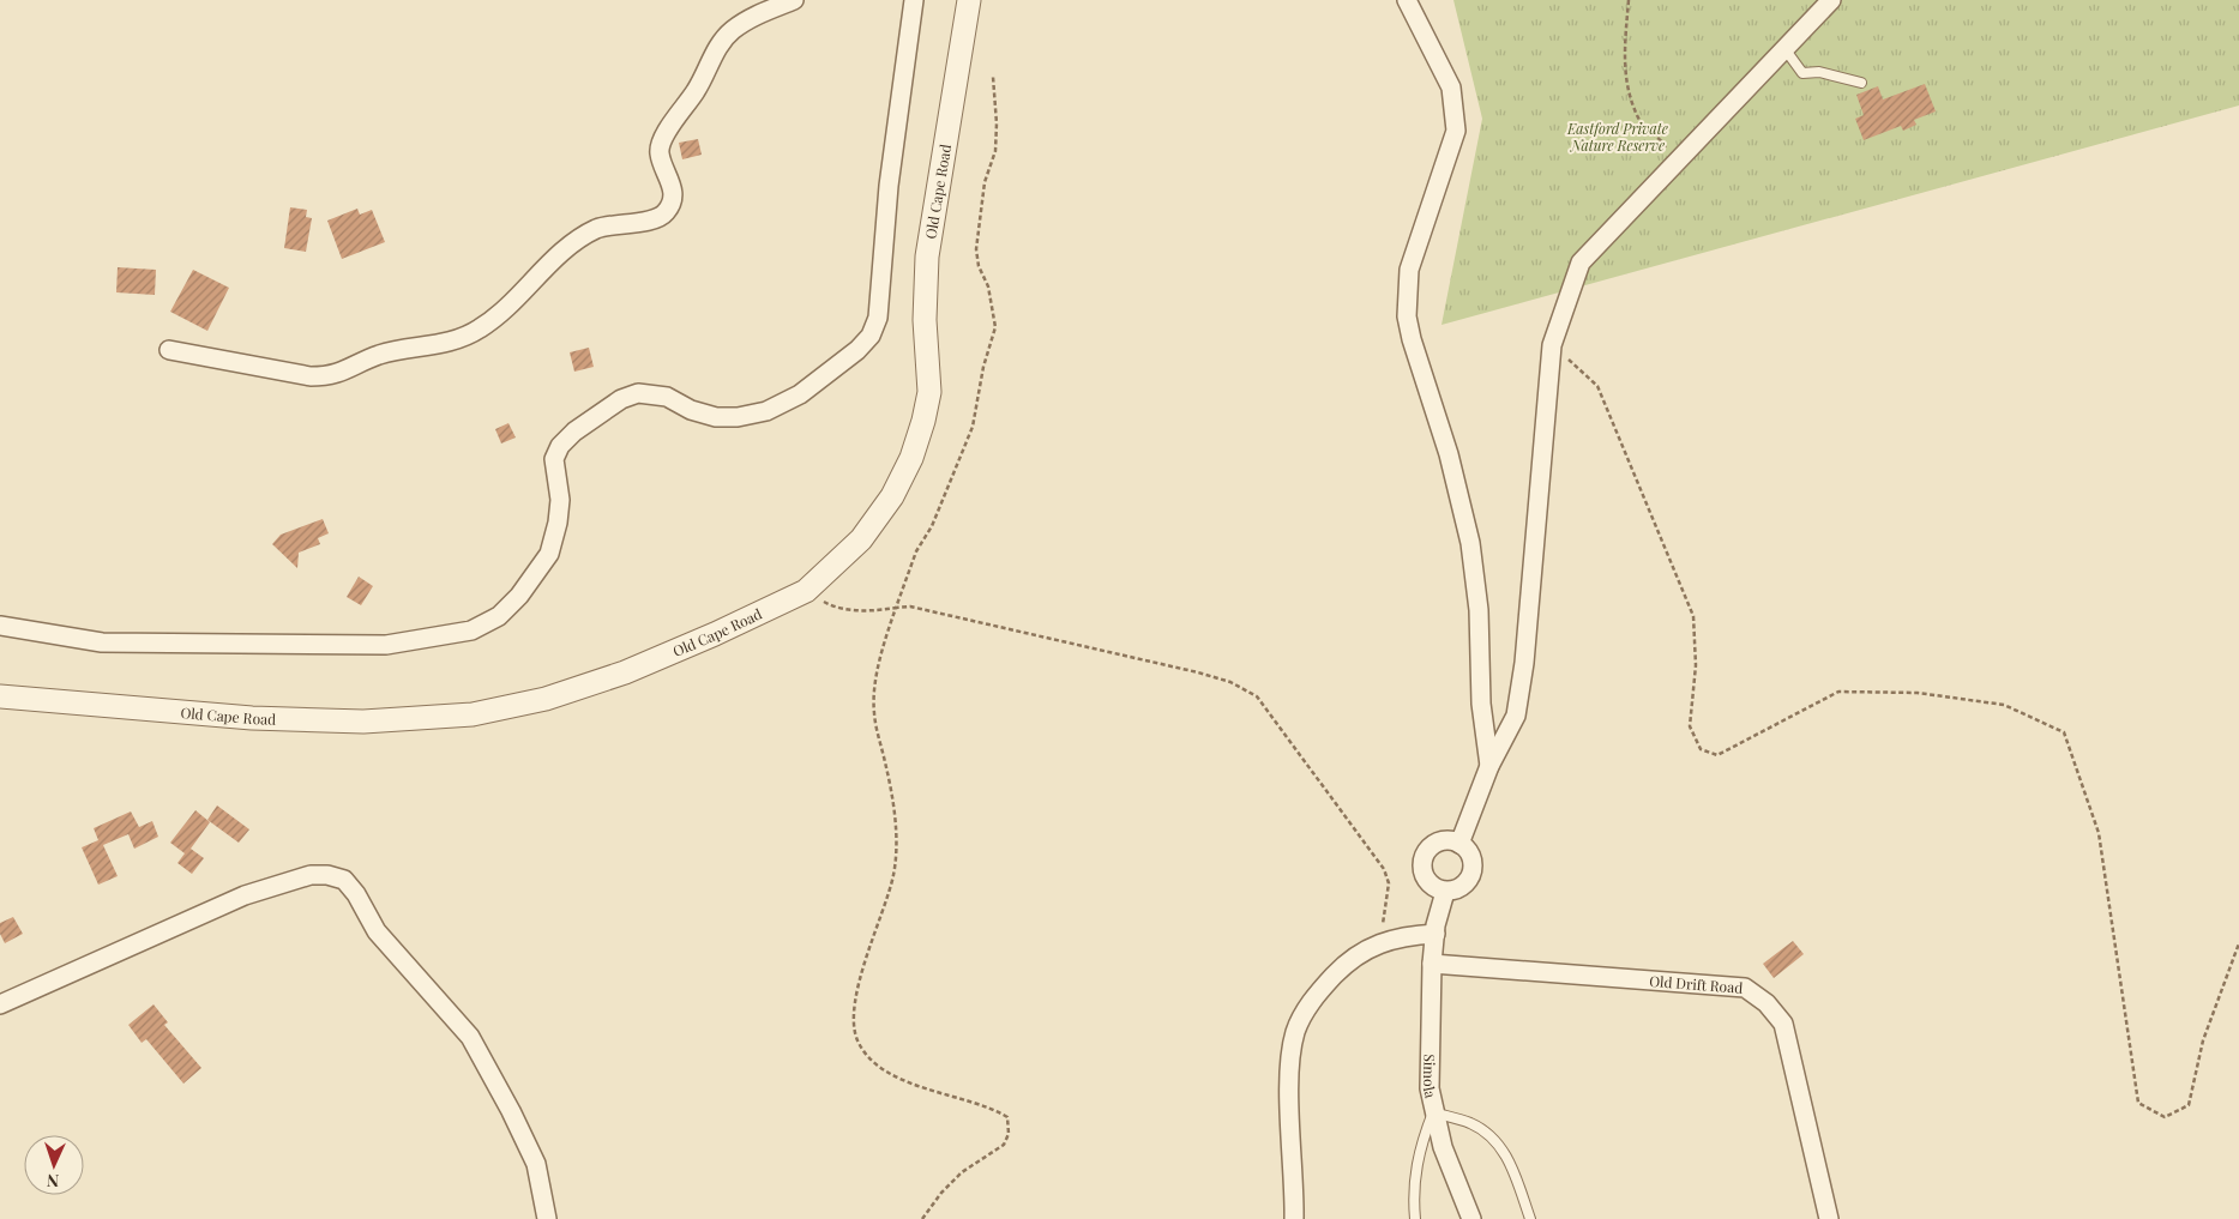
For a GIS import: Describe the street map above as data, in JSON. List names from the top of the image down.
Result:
{
  "streets": {
    "street": ["Old Cape Road", "Old Drift Road", "Simola"]
  },
  "crossings": [
    ["Old Drift Road", "Simola"]
  ],
  "parks": ["Eastford Private Nature Reserve"],
  "north": "bottom"
}
